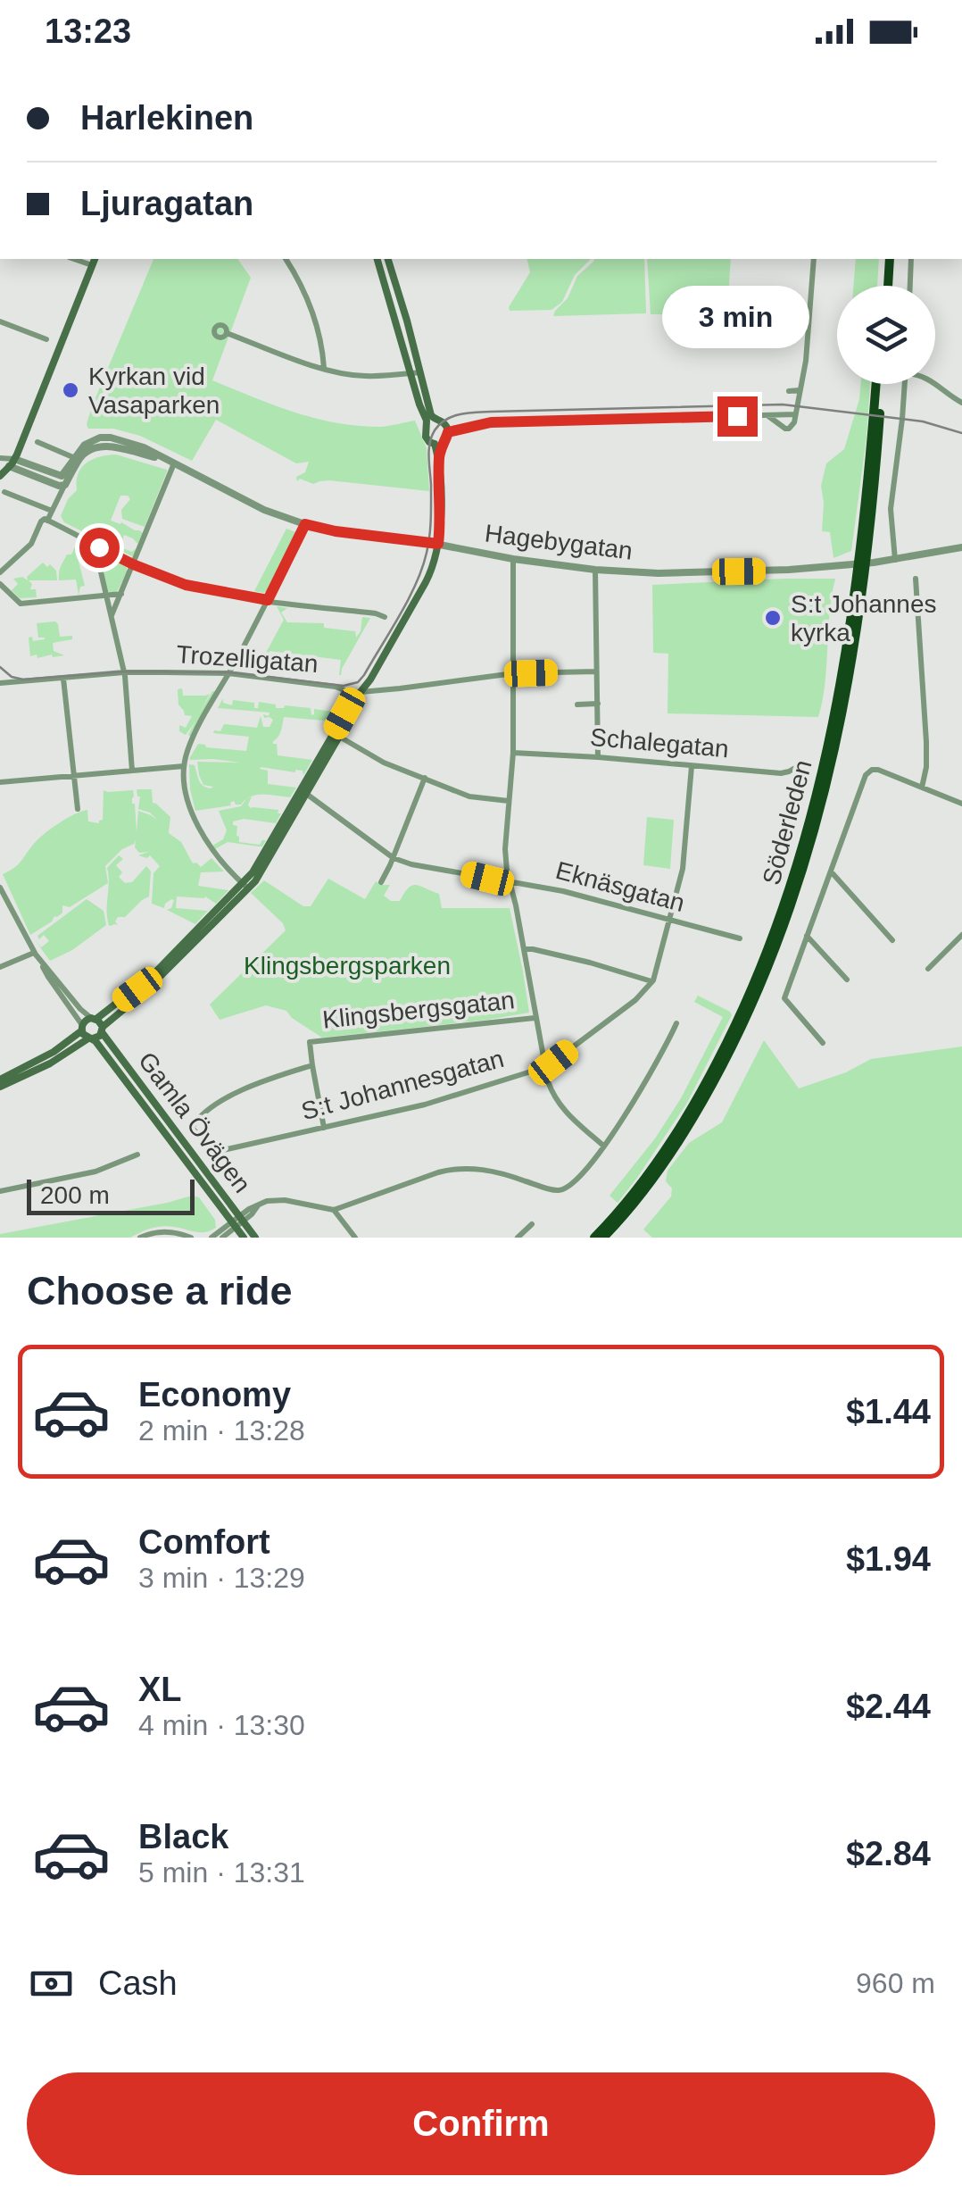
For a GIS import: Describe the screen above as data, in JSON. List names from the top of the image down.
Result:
{
  "streets": {
    "highway": ["Söderleden"],
    "main road": ["Gamla Övägen"],
    "street": [
      "Hagebygatan",
      "Trozelligatan",
      "Schalegatan",
      "Eknäsgatan",
      "Klingsbergsgatan",
      "S:t Johannesgatan"
    ]
  },
  "crossings": [
    ["Klingsbergsgatan", "S:t Johannesgatan"]
  ],
  "parks": ["Klingsbergsparken"],
  "places": ["Kyrkan vid Vasaparken", "S:t Johannes kyrka"],
  "scale_bar": "200 m",
  "page": {
    "status": "13:23",
    "banner": ["Harlekinen", "Ljuragatan"],
    "bubble": "3 min",
    "scale": "200 m",
    "heading": "Choose a ride",
    "list": [
      {
        "name": "Economy",
        "note": "2 min · 13:28",
        "value": "$1.44"
      },
      {
        "name": "Comfort",
        "note": "3 min · 13:29",
        "value": "$1.94"
      },
      {
        "name": "XL",
        "note": "4 min · 13:30",
        "value": "$2.44"
      },
      {
        "name": "Black",
        "note": "5 min · 13:31",
        "value": "$2.84"
      }
    ],
    "pay": ["Cash", "960 m"],
    "buttons": "Confirm"
  }
}
